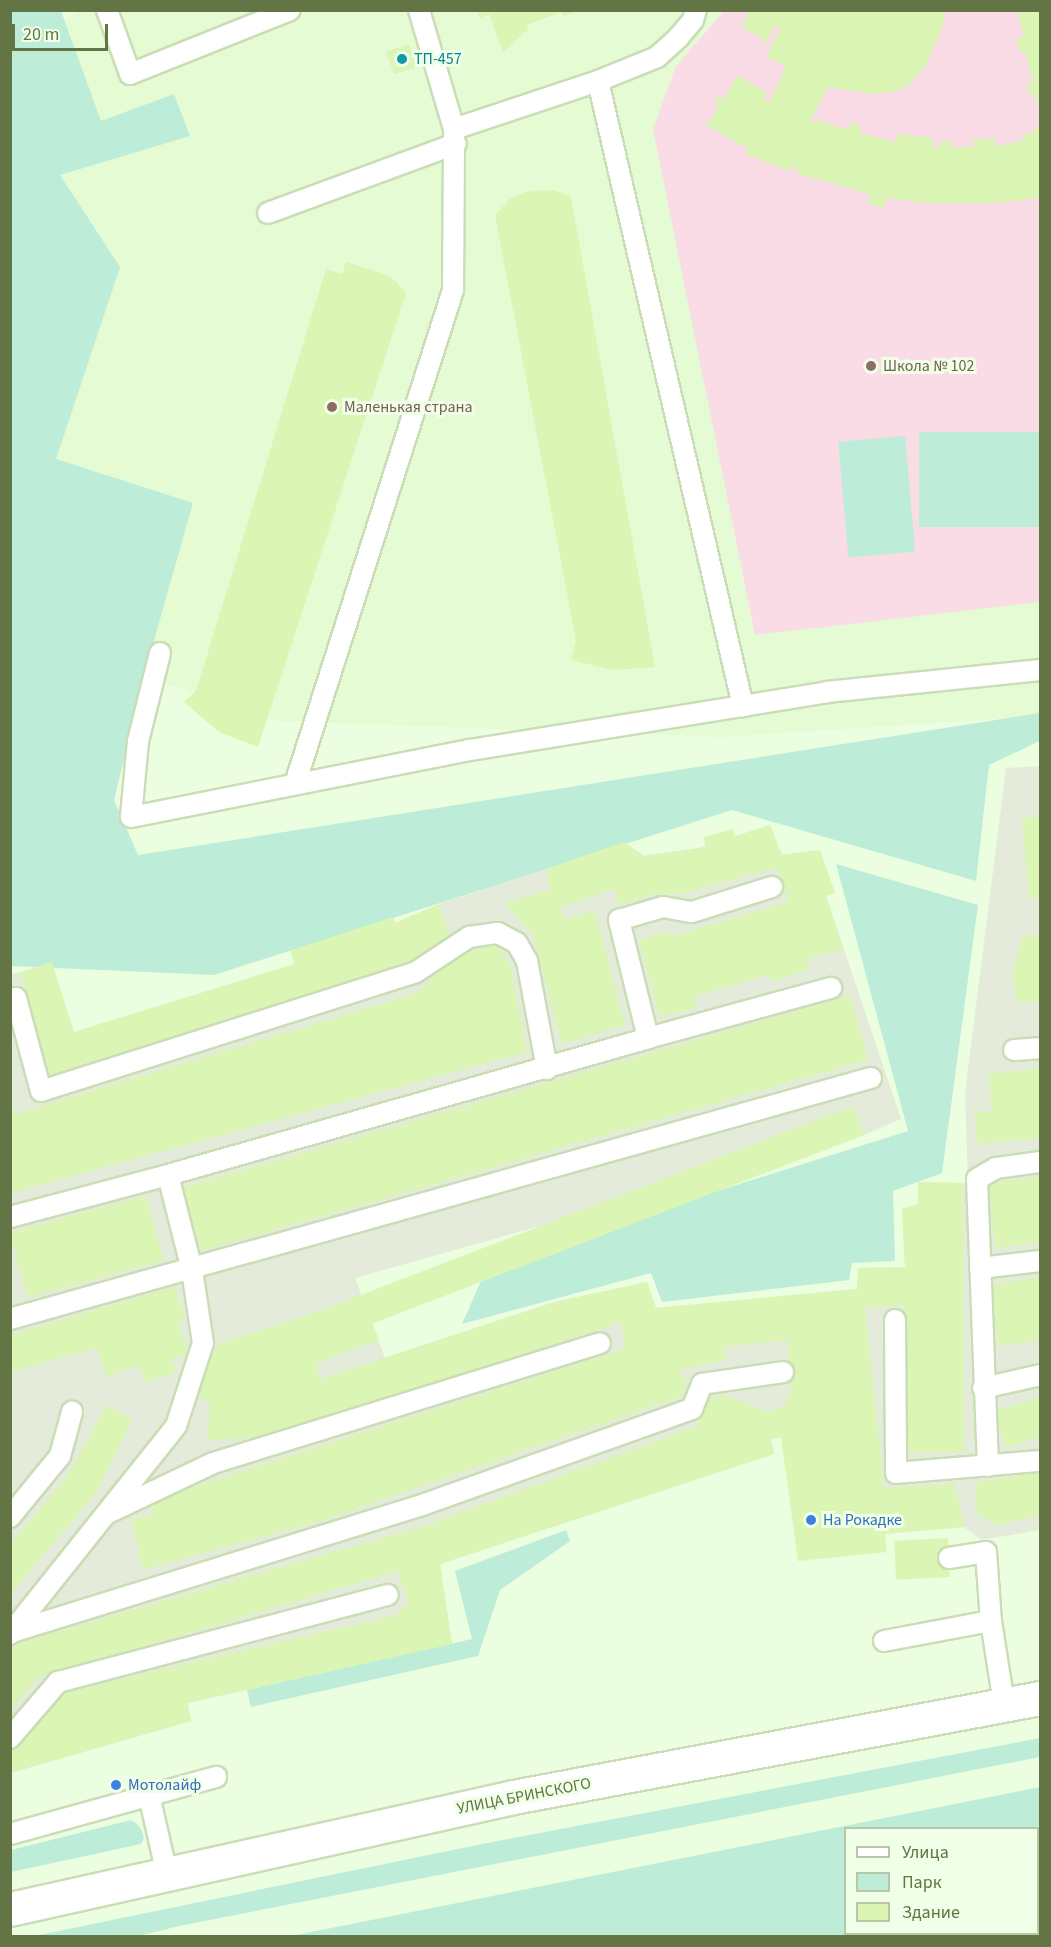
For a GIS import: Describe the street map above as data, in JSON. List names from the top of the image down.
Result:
{
  "streets": {
    "main road": ["УЛИЦА БРИНСКОГО"]
  },
  "places": [
    "ТП-457",
    "Школа № 102",
    "Маленькая страна",
    "На Рокадке",
    "Мотолайф"
  ],
  "legend": ["Улица", "Парк", "Здание"],
  "scale_bar": "20 m"
}
